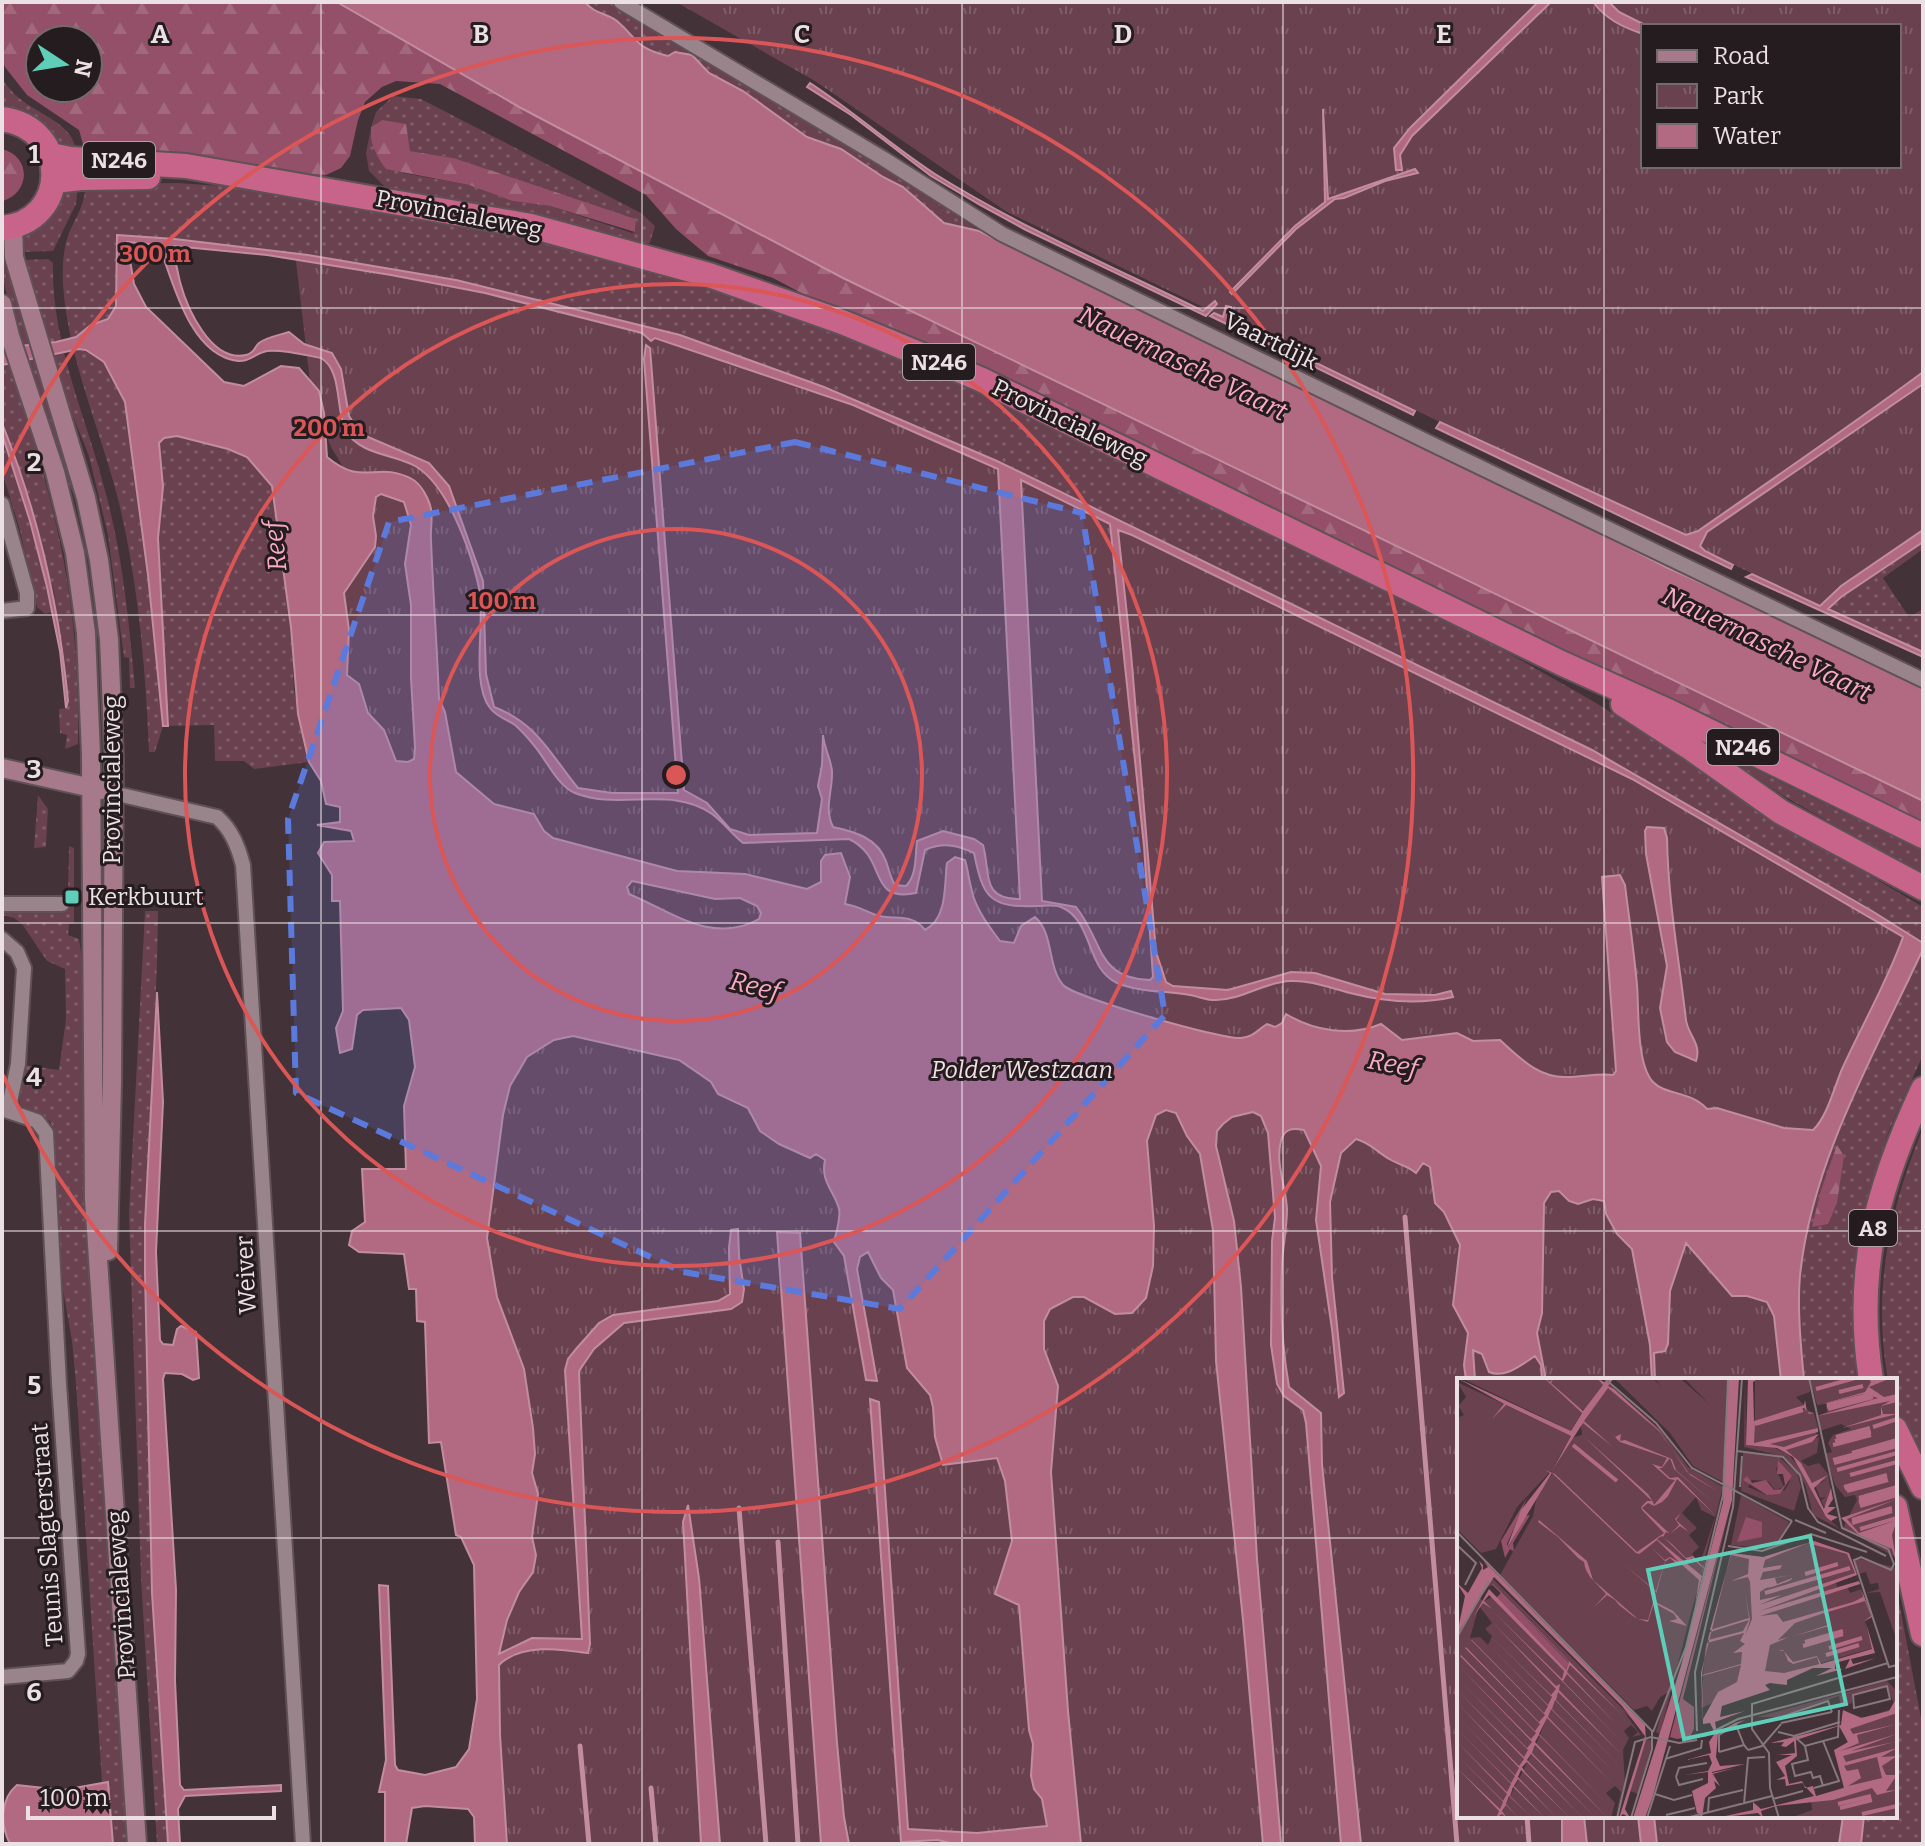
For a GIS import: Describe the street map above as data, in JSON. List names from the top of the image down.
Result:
{
  "streets": {
    "highway": ["N246", "Provincialeweg", "A8"],
    "street": ["Vaartdijk", "Weiver", "Teunis Slagterstraat"]
  },
  "crossings": [
    ["N246", "Provincialeweg"],
    ["Provincialeweg", "Weiver"]
  ],
  "water": ["Nauernasche Vaart", "Reef"],
  "parks": ["Polder Westzaan"],
  "places": {
    "transit": ["Kerkbuurt"]
  },
  "legend": ["Road", "Park", "Water"],
  "scale_bar": "100 m",
  "north": "right",
  "grid": {
    "columns": [
      "A",
      "B",
      "C",
      "D",
      "E"
    ],
    "rows": [
      "1",
      "2",
      "3",
      "4",
      "5",
      "6"
    ]
  },
  "rings": ["300 m", "200 m", "100 m"]
}
